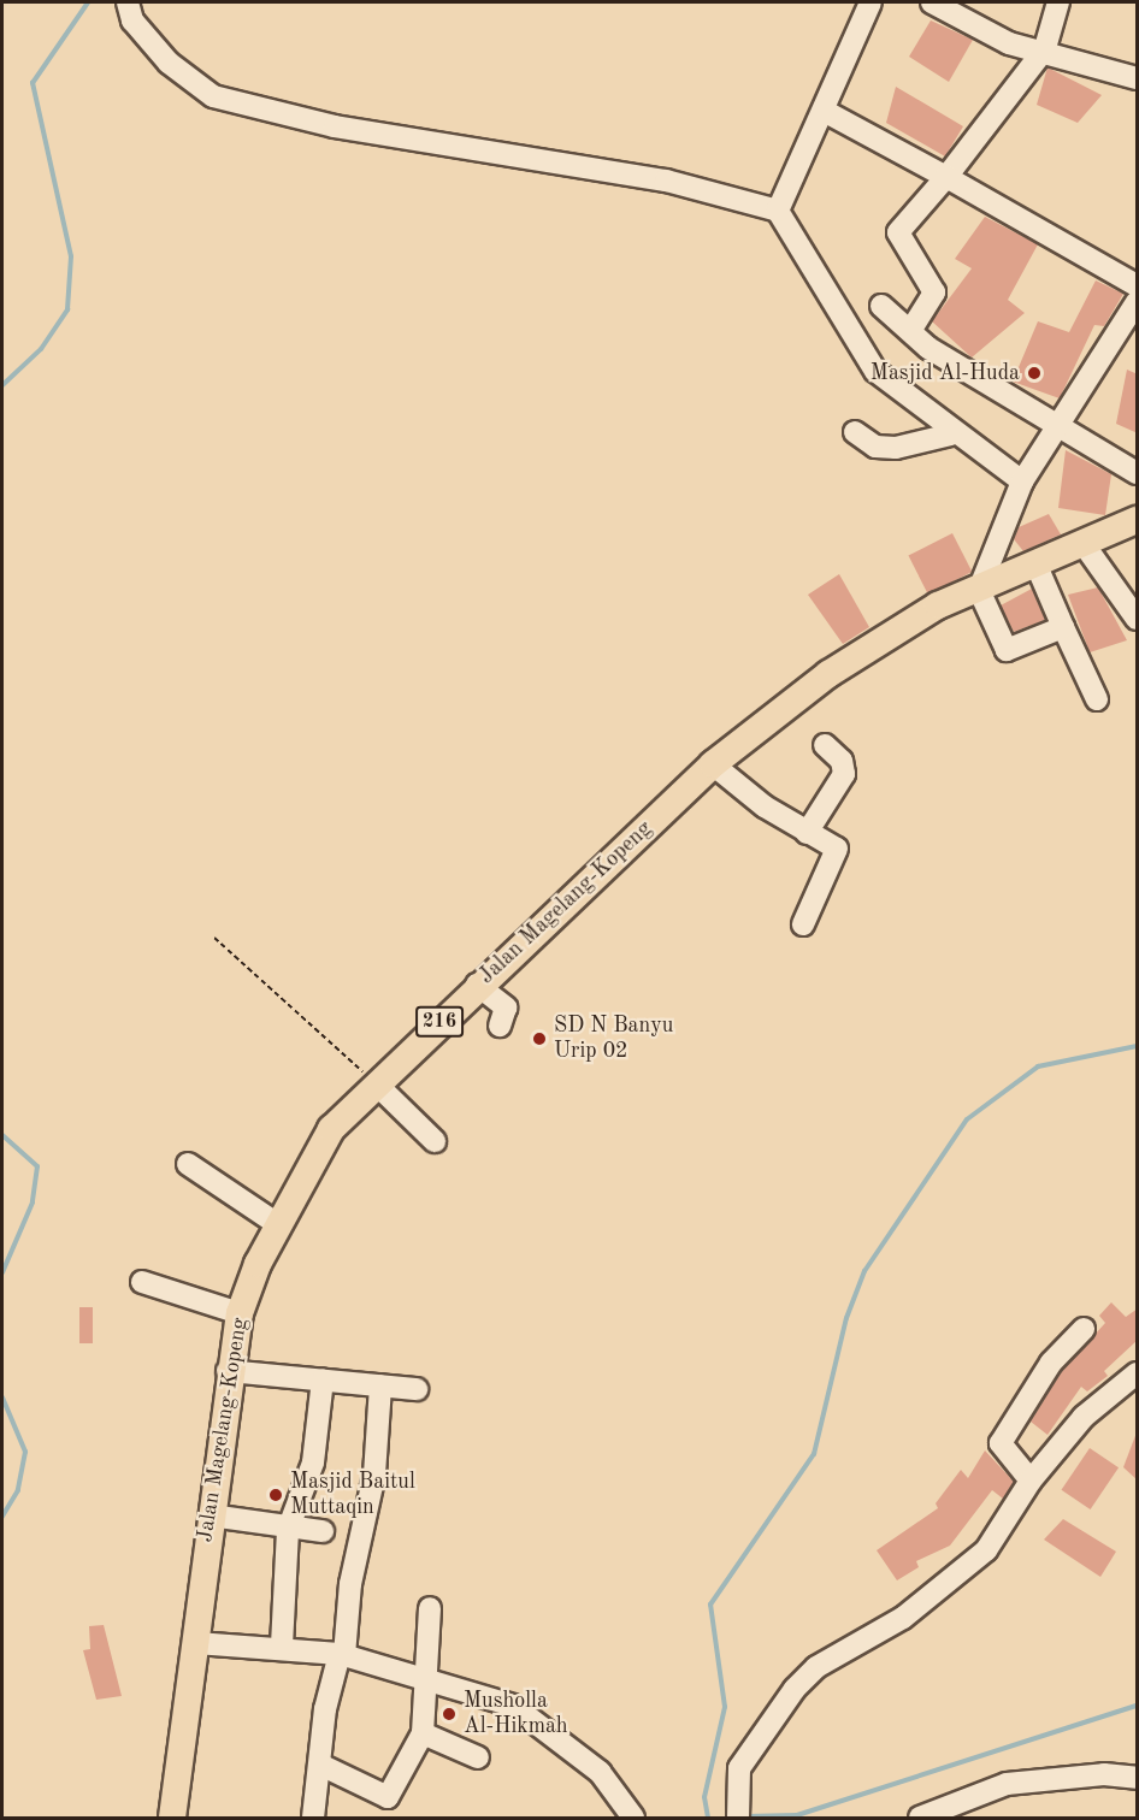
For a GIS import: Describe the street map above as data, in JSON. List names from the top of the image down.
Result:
{
  "streets": {
    "main road": ["Jalan Magelang-Kopeng", "216"]
  },
  "places": [
    "Masjid Al-Huda",
    "SD N Banyu Urip 02",
    "Masjid Baitul Muttaqin",
    "Musholla Al-Hikmah"
  ]
}
